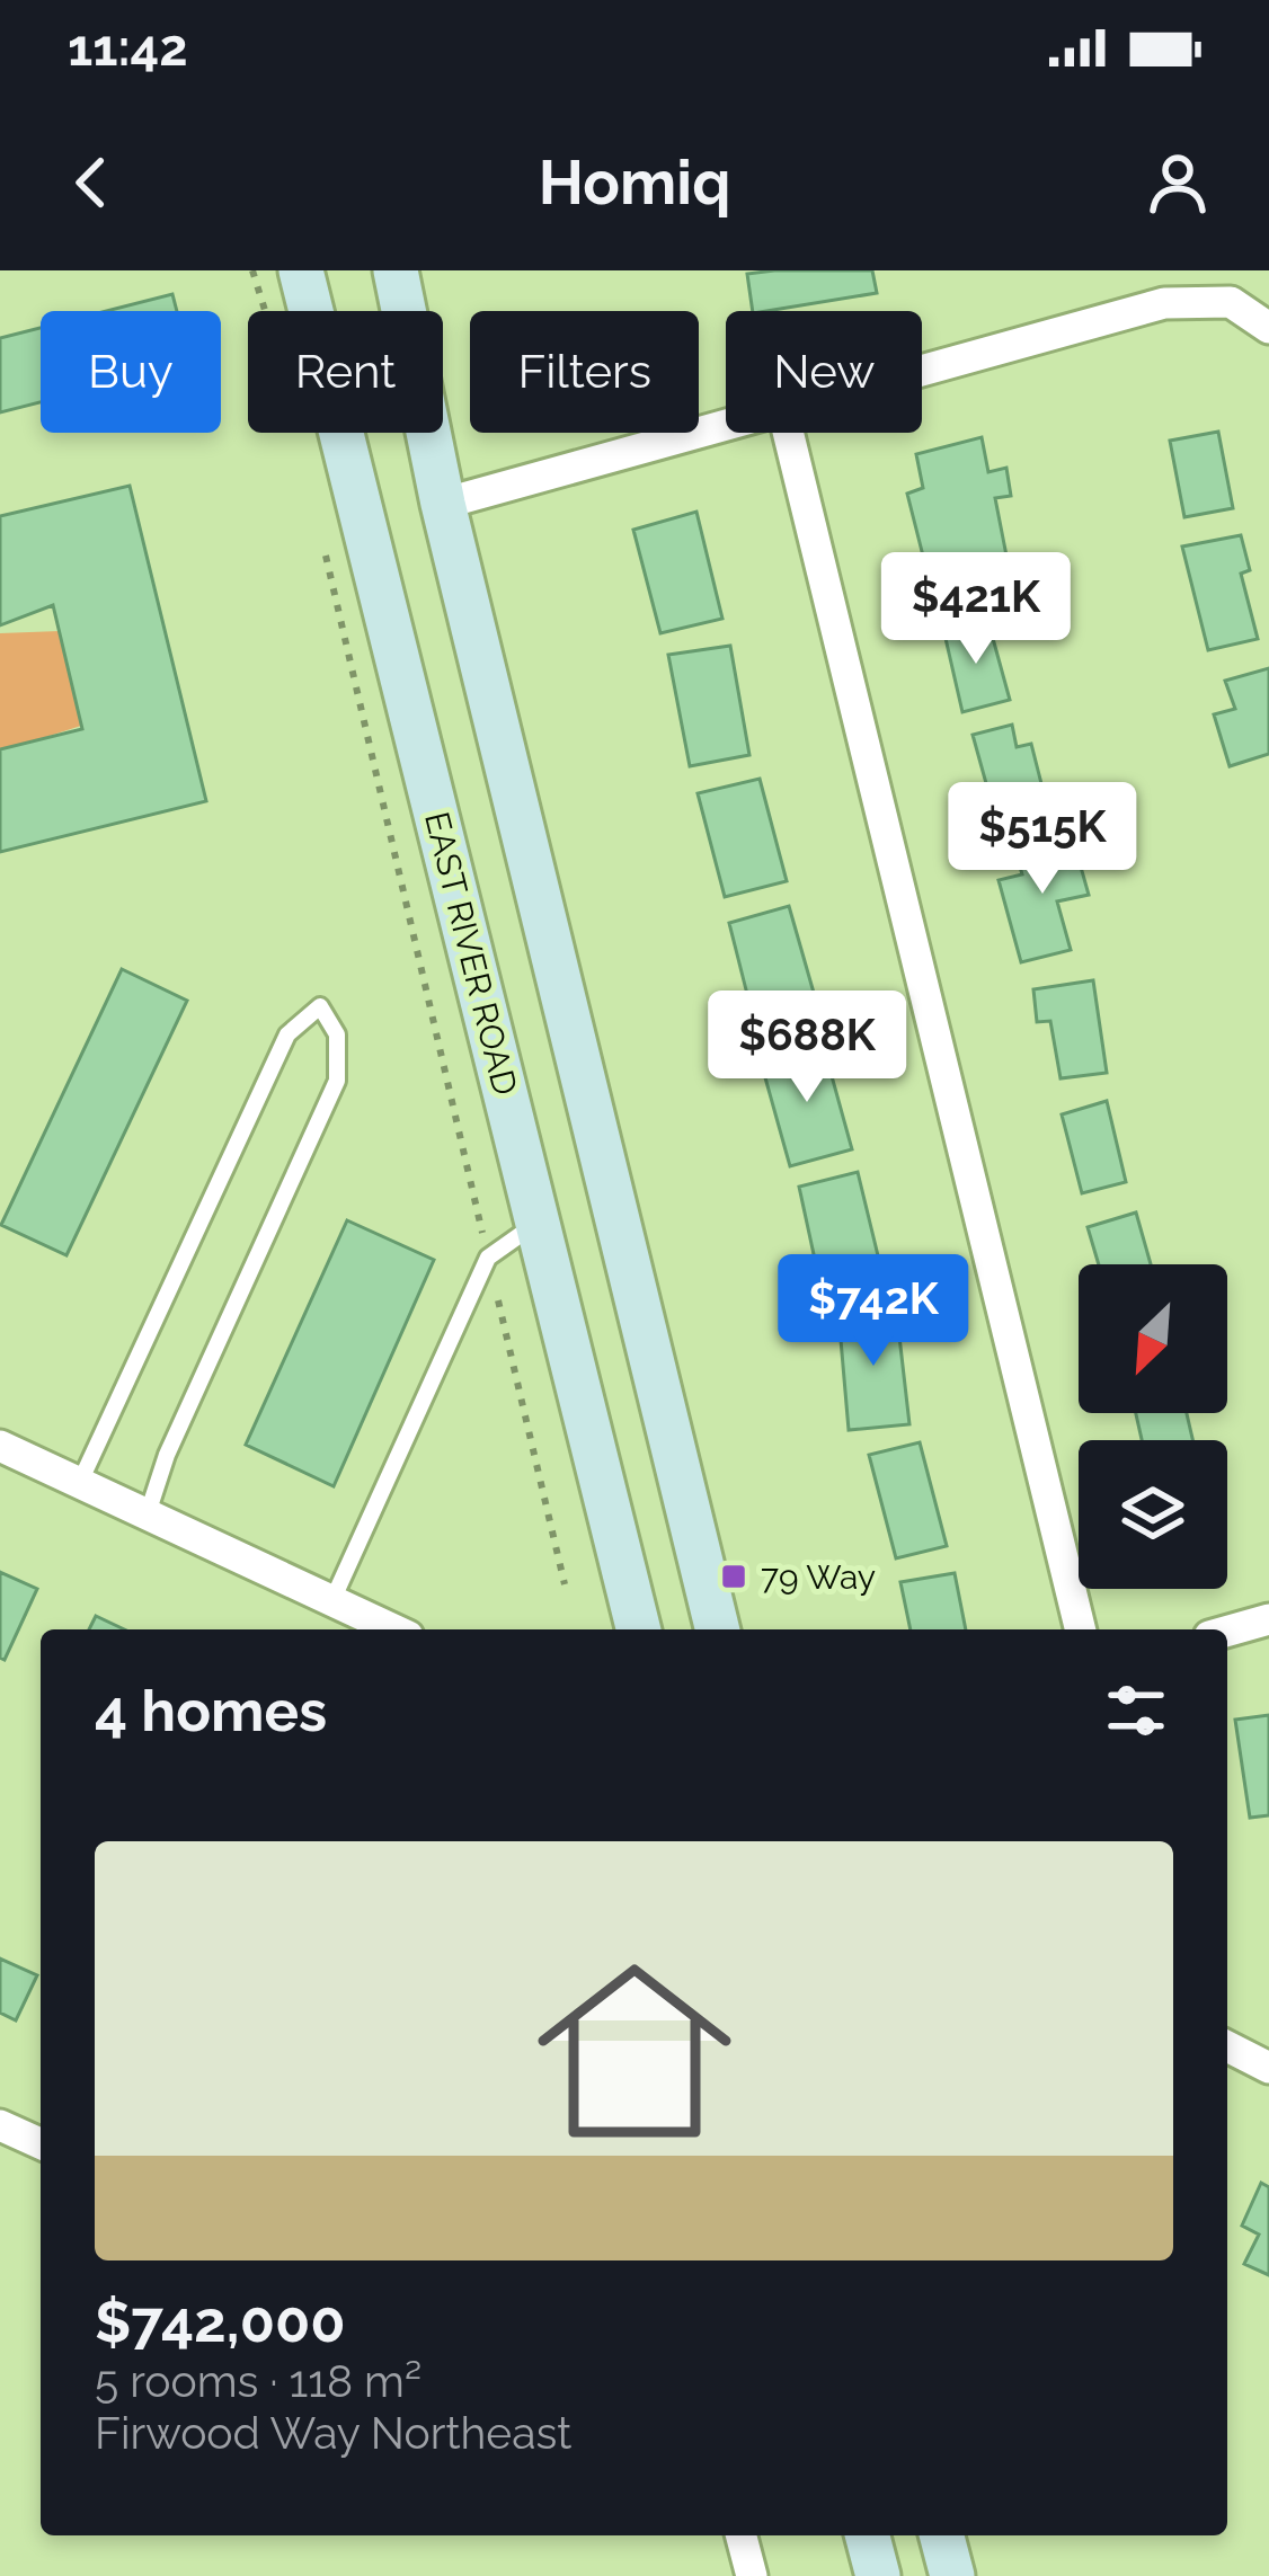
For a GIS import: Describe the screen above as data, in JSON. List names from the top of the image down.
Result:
{
  "streets": {
    "main road": ["EAST RIVER ROAD"]
  },
  "places": {
    "transit": ["79 Way"]
  },
  "north": "bottom left",
  "page": {
    "status": "11:42",
    "header": "Homiq",
    "chip": [
      "Buy",
      "Rent",
      "Filters",
      "New"
    ],
    "price": [
      "$421K",
      "$515K",
      "$688K",
      "$742K"
    ],
    "heading": "4 homes",
    "list": [
      {
        "name": "$742,000",
        "note": "5 rooms · 118 m² · Firwood Way Northeast"
      }
    ]
  }
}
